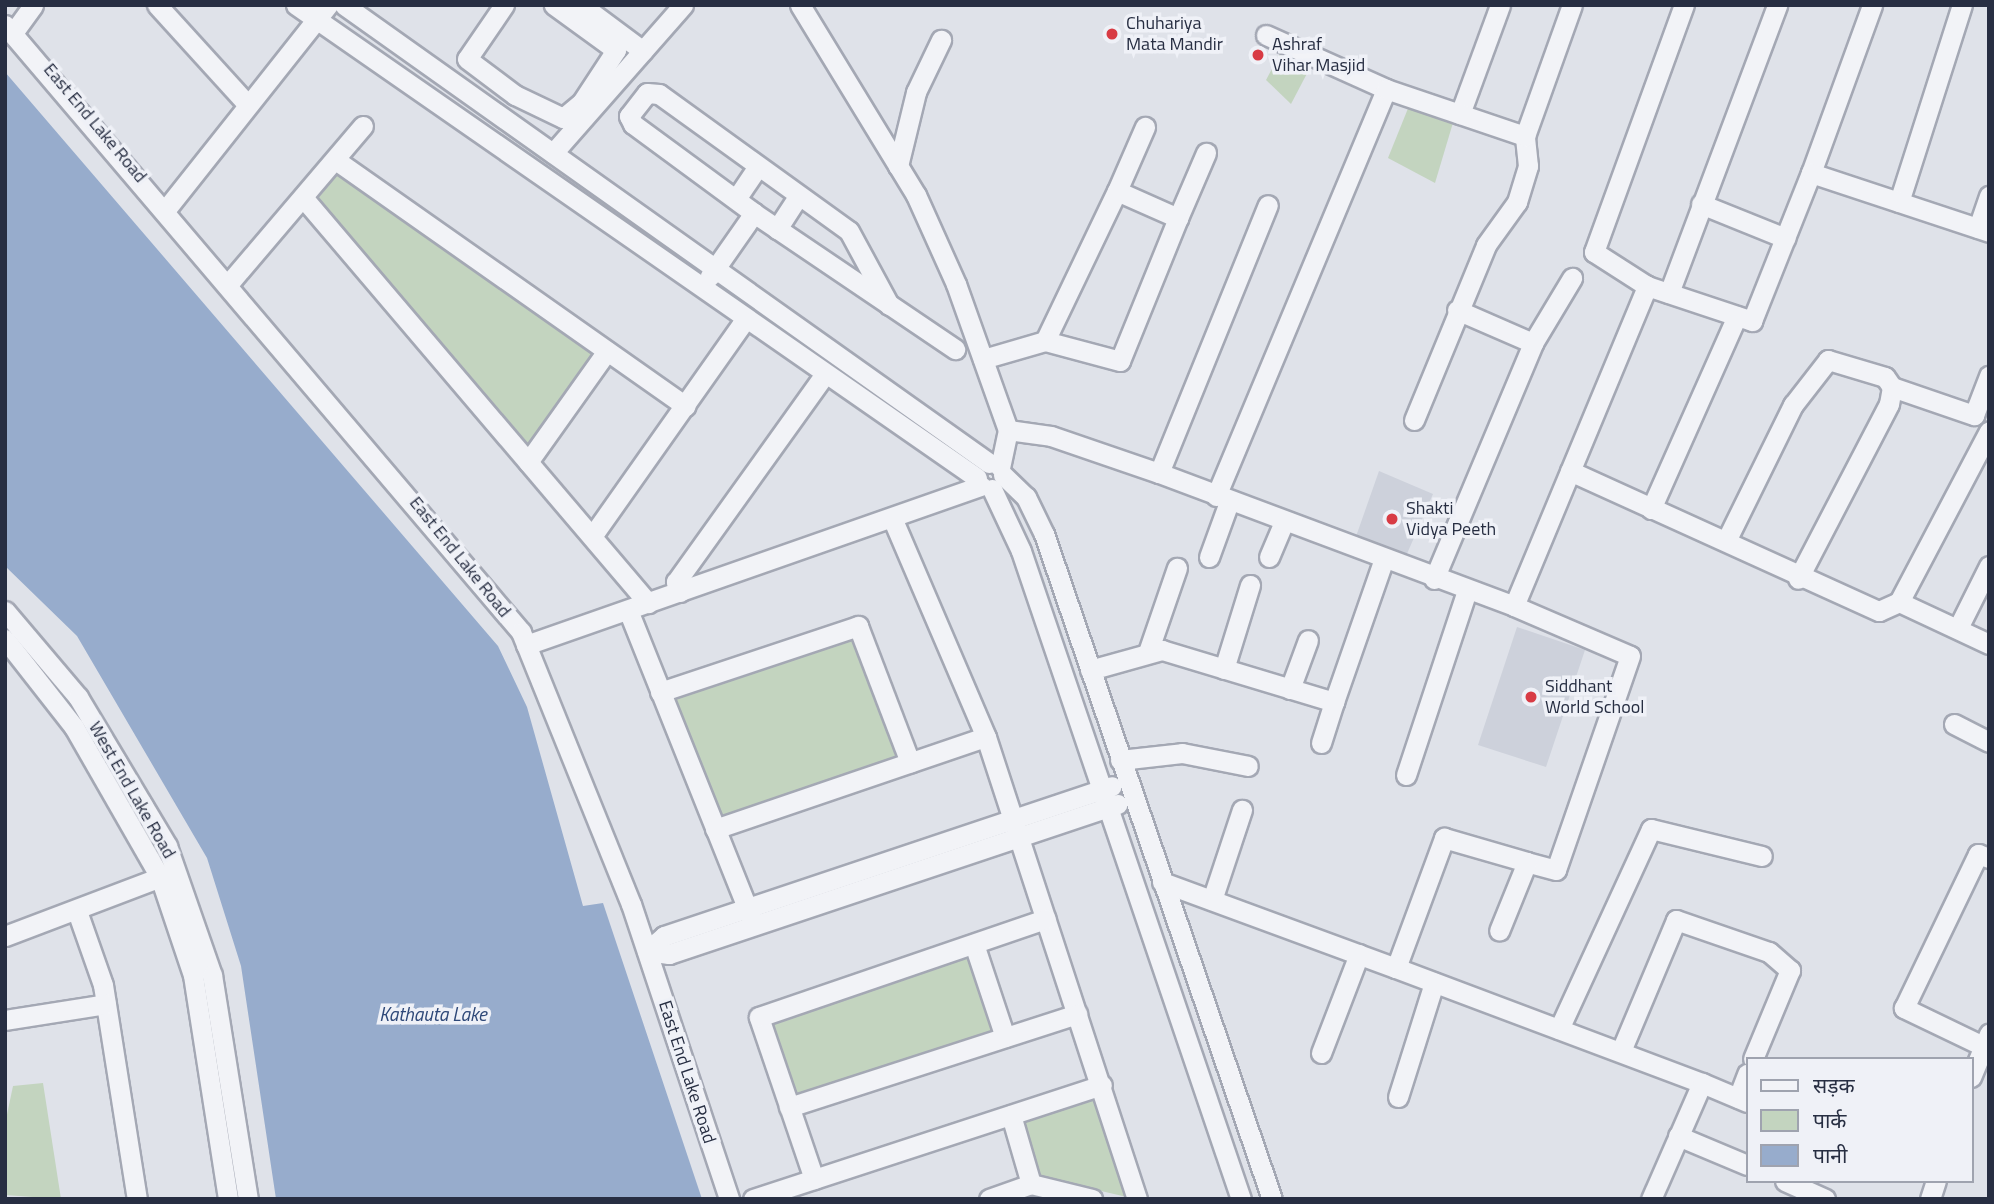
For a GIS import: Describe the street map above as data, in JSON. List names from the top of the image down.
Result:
{
  "streets": {
    "street": ["East End Lake Road", "West End Lake Road"]
  },
  "water": ["Kathauta Lake"],
  "places": [
    "Chuhariya Mata Mandir",
    "Ashraf Vihar Masjid",
    "Shakti Vidya Peeth",
    "Siddhant World School"
  ],
  "legend": ["सड़क", "पार्क", "पानी"]
}
